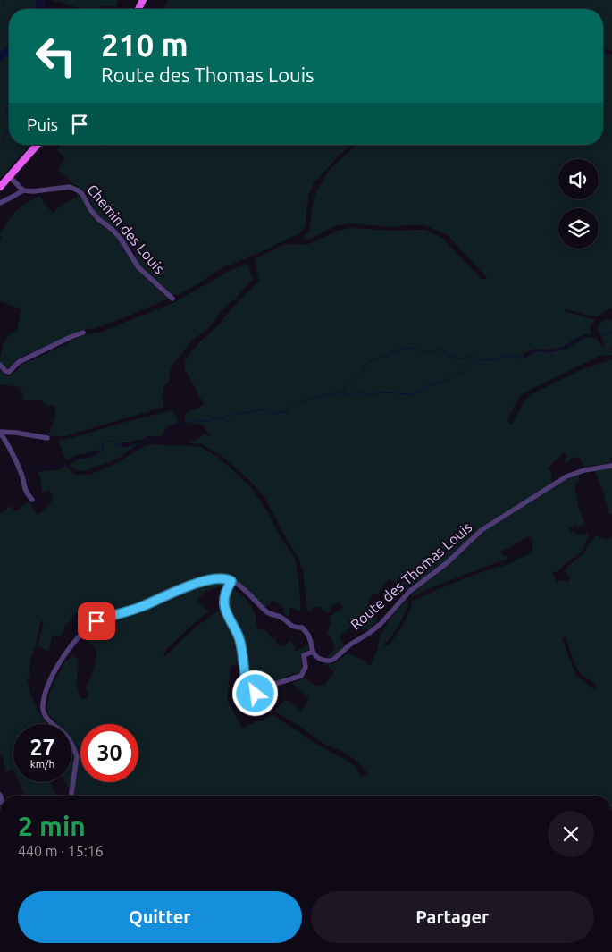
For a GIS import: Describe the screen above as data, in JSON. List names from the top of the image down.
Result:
{
  "streets": {
    "street": ["Chemin des Louis", "Route des Thomas Louis"]
  },
  "page": {
    "turn": ["210 m", "Route des Thomas Louis"],
    "then": "Puis",
    "speed": "27 km/h",
    "limit": "30",
    "heading": ["2 min", "440 m · 15:16"],
    "buttons": ["Quitter", "Partager"]
  }
}
